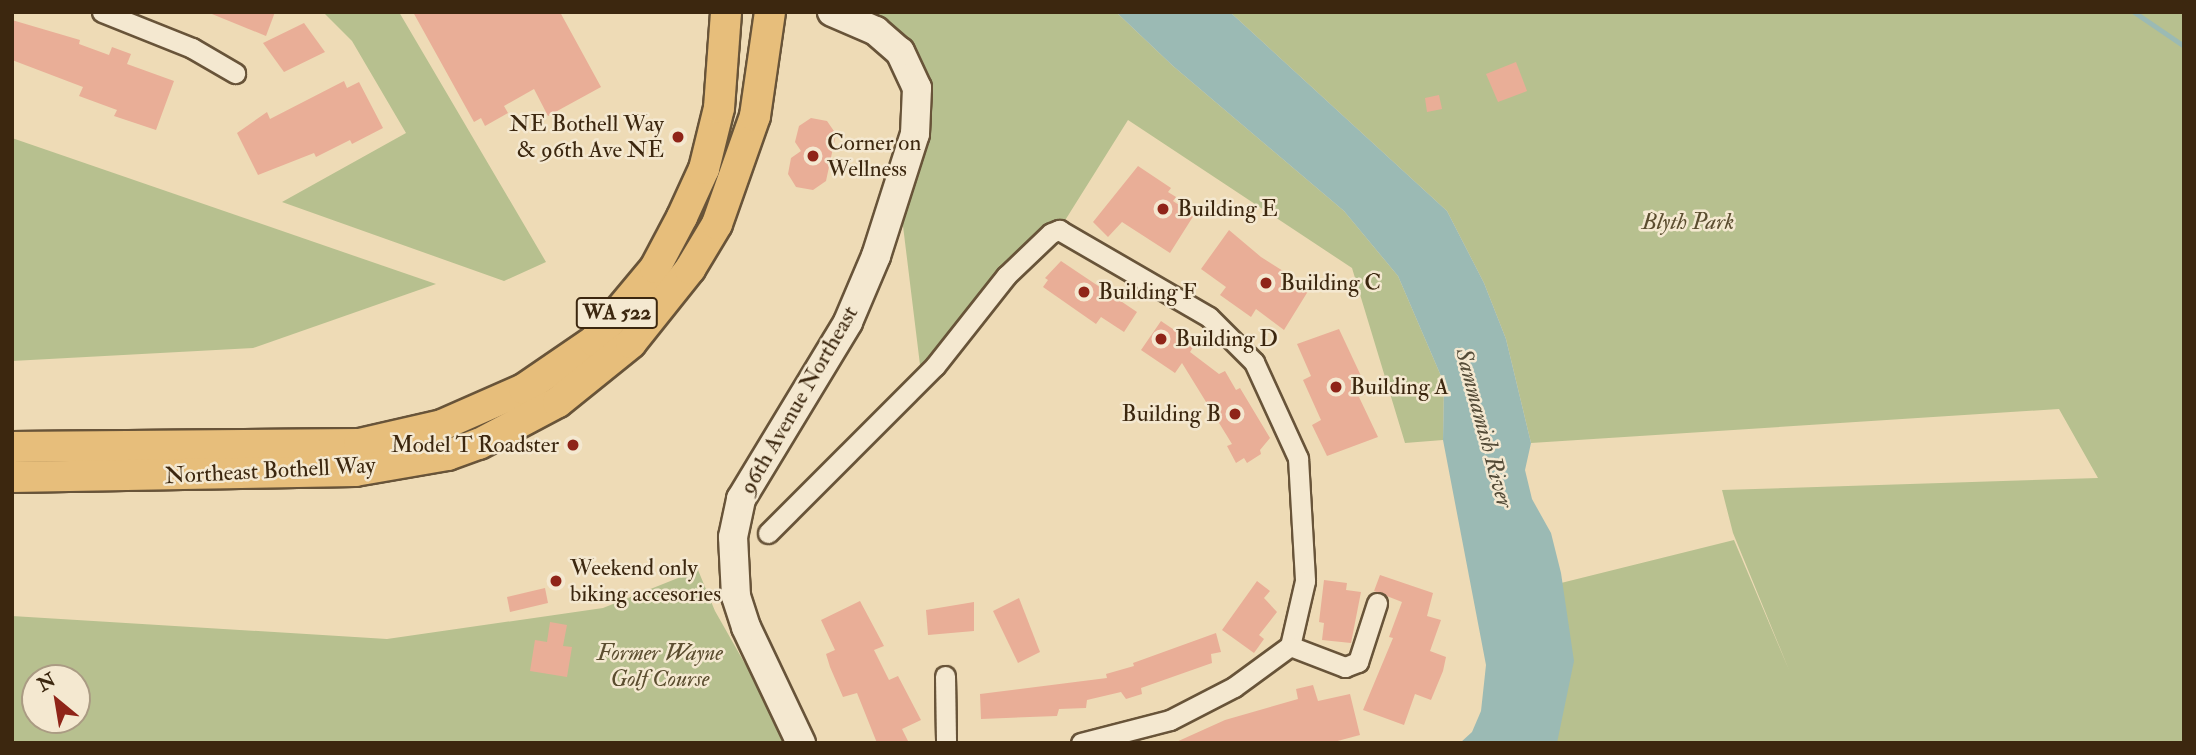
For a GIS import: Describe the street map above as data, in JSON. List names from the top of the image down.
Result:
{
  "streets": {
    "main road": ["WA 522", "96th Avenue Northeast", "Northeast Bothell Way"]
  },
  "water": ["Sammamish River"],
  "parks": ["Blyth Park", "Former Wayne Golf Course"],
  "places": [
    "NE Bothell Way & 96th Ave NE",
    "Corner on Wellness",
    "Building E",
    "Building C",
    "Building F",
    "Building D",
    "Building A",
    "Building B",
    "Model T Roadster",
    "Weekend only biking accesories"
  ],
  "north": "top left"
}
